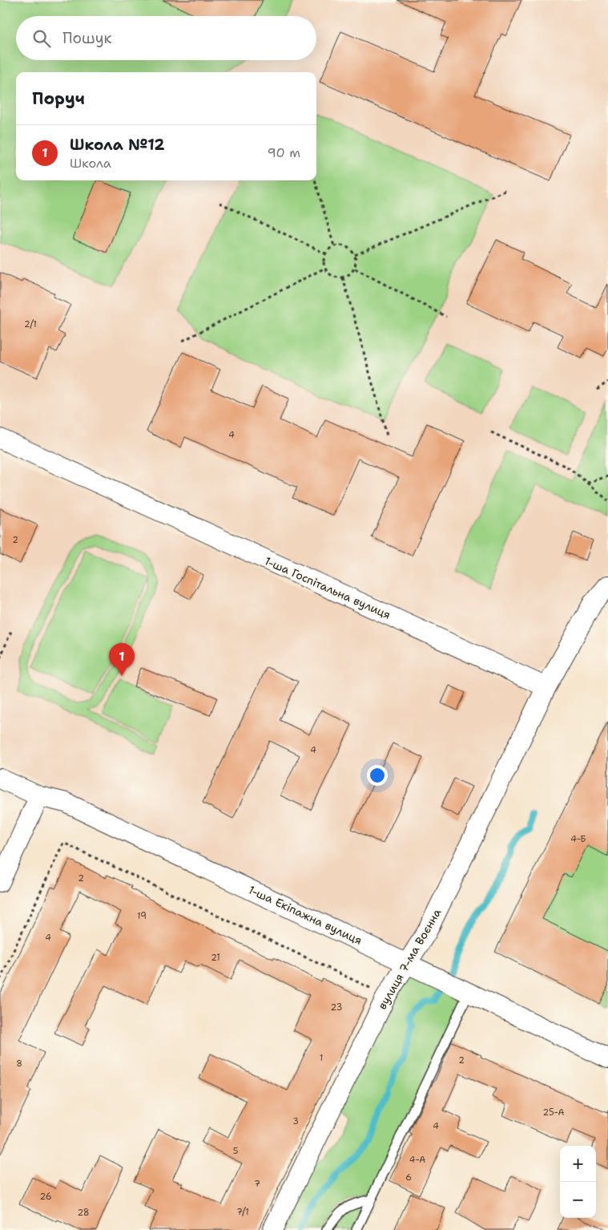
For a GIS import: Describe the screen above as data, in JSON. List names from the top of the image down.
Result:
{
  "streets": {
    "street": ["1-ша Госпітальна вулиця", "1-ша Екіпажна вулиця", "вулиця 7-ма Воєнна"]
  },
  "crossings": [
    ["1-ша Госпітальна вулиця", "вулиця 7-ма Воєнна"],
    ["1-ша Екіпажна вулиця", "вулиця 7-ма Воєнна"]
  ],
  "house_numbers": [
    "2/1",
    "4",
    "2",
    "4",
    "4-Б",
    "2",
    "19",
    "4",
    "21",
    "23",
    "1",
    "2",
    "8",
    "25-А",
    "3",
    "4",
    "5",
    "4-А",
    "6",
    "7",
    "26",
    "7/1",
    "28"
  ],
  "page": {
    "search": "Пошук",
    "heading": "Поруч",
    "list": [
      {
        "mark": "1",
        "name": "Школа №12",
        "note": "Школа",
        "value": "90 m"
      }
    ],
    "pins": "1",
    "map_buttons": ["+", "−"]
  }
}
